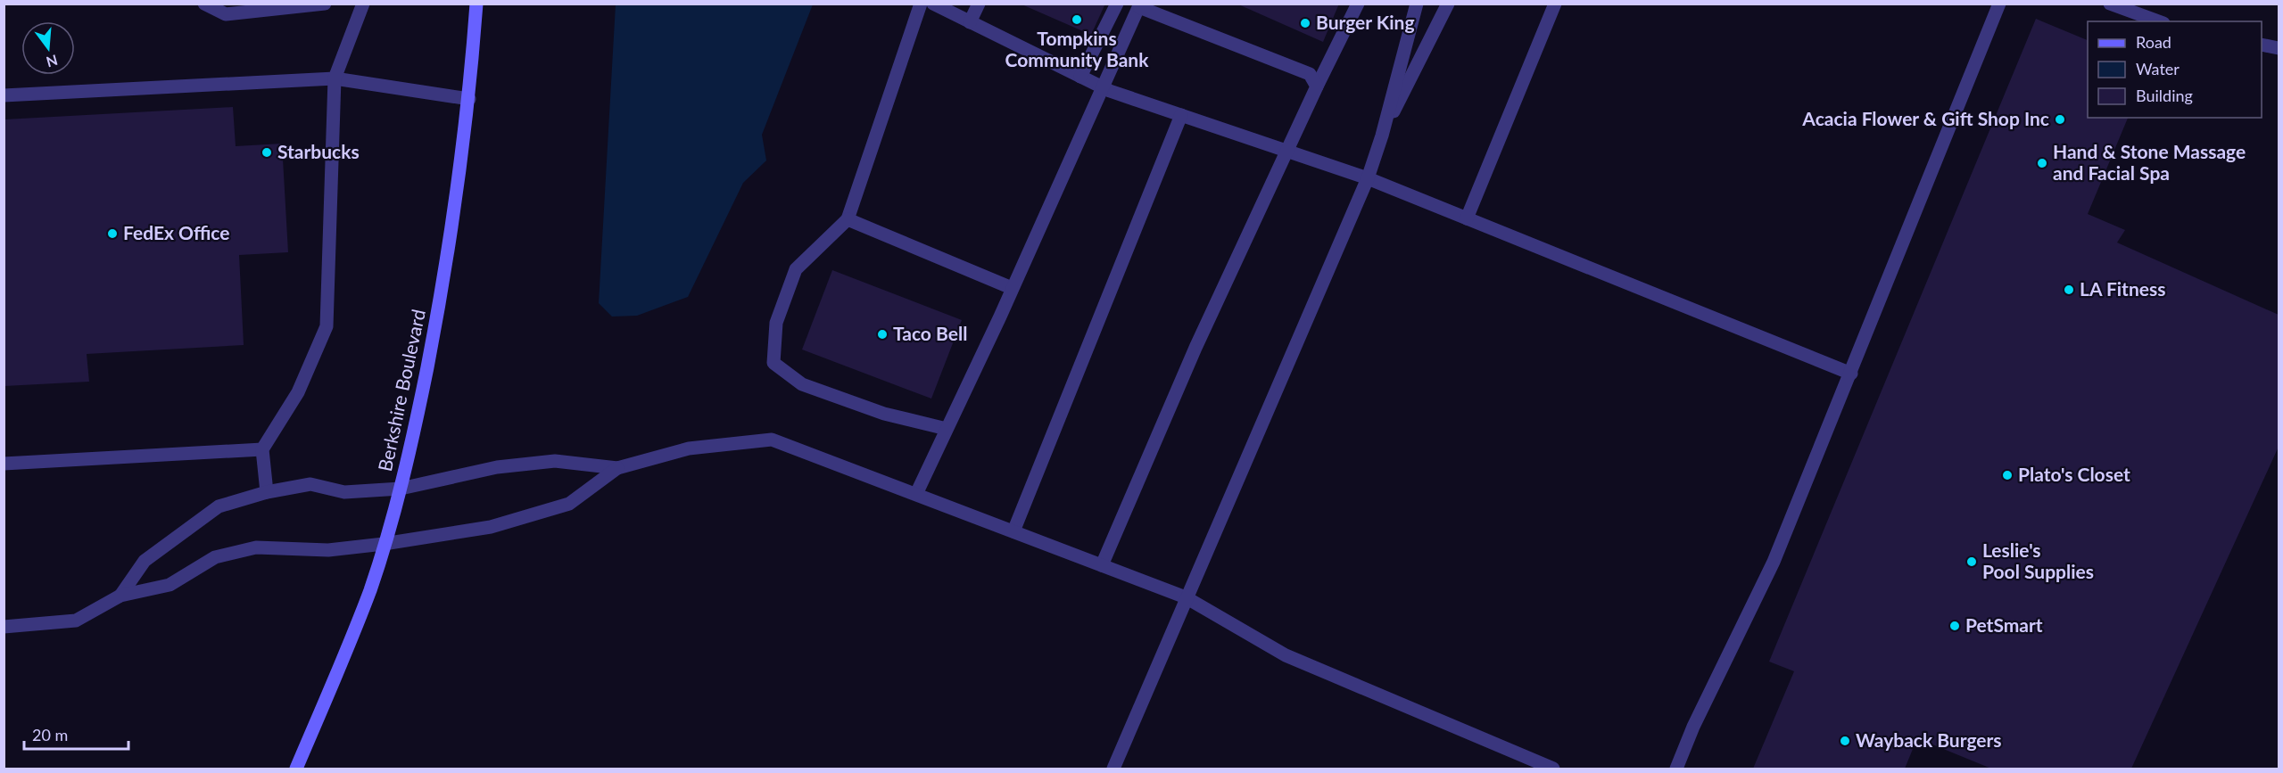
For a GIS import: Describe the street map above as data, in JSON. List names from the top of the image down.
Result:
{
  "streets": {
    "main road": ["Berkshire Boulevard"]
  },
  "places": [
    "Tompkins Community Bank",
    "Burger King",
    "Acacia Flower & Gift Shop Inc",
    "Starbucks",
    "Hand & Stone Massage and Facial Spa",
    "FedEx Office",
    "LA Fitness",
    "Taco Bell",
    "Plato's Closet",
    "Leslie's Pool Supplies",
    "PetSmart",
    "Wayback Burgers"
  ],
  "legend": ["Road", "Water", "Building"],
  "scale_bar": "20 m",
  "north": "bottom"
}
